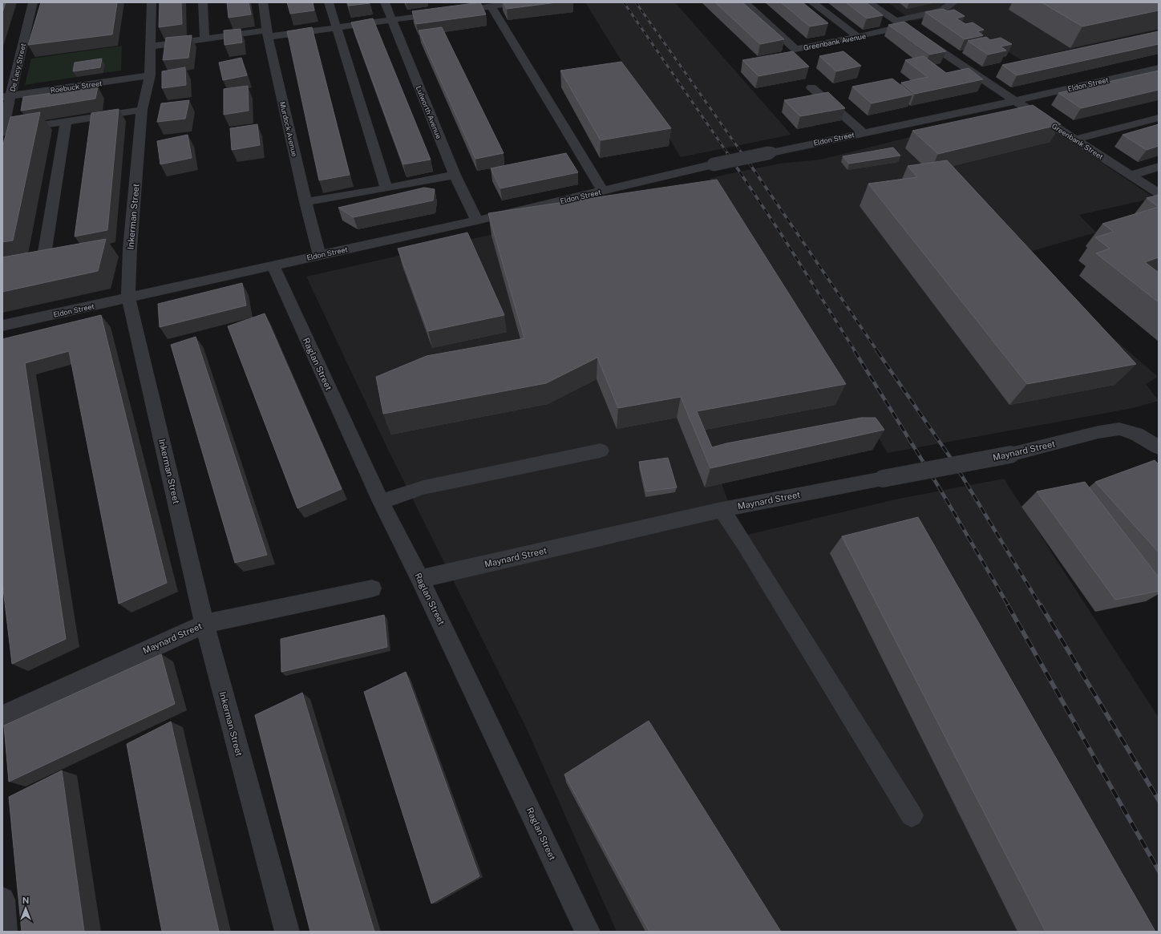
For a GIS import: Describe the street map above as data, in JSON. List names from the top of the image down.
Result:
{
  "streets": {
    "street": [
      "Greenbank Avenue",
      "De Lacy Street",
      "Eldon Street",
      "Roebuck Street",
      "Lulworth Avenue",
      "Murdock Avenue",
      "Greenbank Street",
      "Inkerman Street",
      "Raglan Street",
      "Maynard Street"
    ]
  },
  "crossings": [
    ["Greenbank Avenue", "Greenbank Street"],
    ["De Lacy Street", "Roebuck Street"],
    ["Eldon Street", "Lulworth Avenue"],
    ["Eldon Street", "Murdock Avenue"],
    ["Eldon Street", "Greenbank Street"],
    ["Eldon Street", "Inkerman Street"],
    ["Eldon Street", "Raglan Street"],
    ["Roebuck Street", "Inkerman Street"],
    ["Inkerman Street", "Maynard Street"],
    ["Raglan Street", "Maynard Street"]
  ],
  "north": "top"
}
